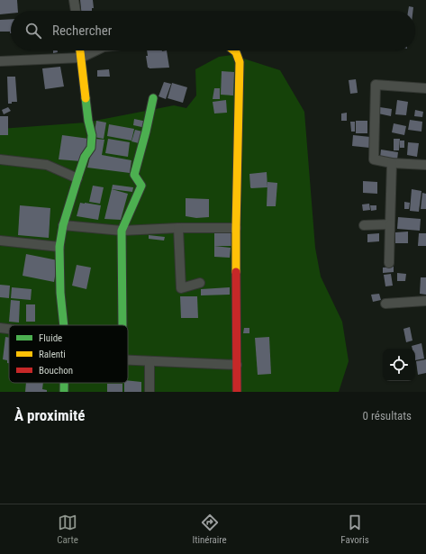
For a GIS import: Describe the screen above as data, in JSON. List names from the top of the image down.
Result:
{
  "legend": ["Fluide", "Ralenti", "Bouchon"],
  "page": {
    "search": "Rechercher",
    "heading": ["À proximité", "0 résultats"],
    "nav": ["Carte", "Itinéraire", "Favoris"]
  }
}
